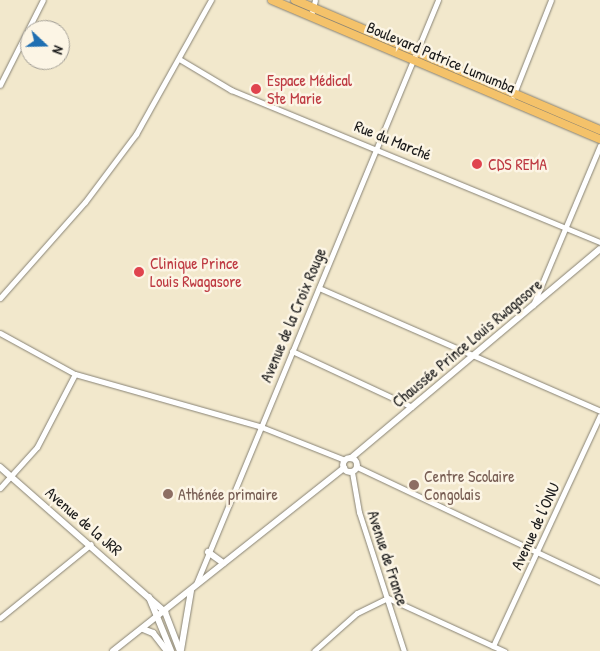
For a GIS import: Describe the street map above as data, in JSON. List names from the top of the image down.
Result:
{
  "streets": {
    "main road": ["Boulevard Patrice Lumumba"],
    "street": [
      "Rue du Marché",
      "Avenue de la Croix Rouge",
      "Chaussée Prince Louis Rwagasore",
      "Avenue de la JRR",
      "Avenue de l'ONU",
      "Avenue de France"
    ]
  },
  "crossings": [
    ["Boulevard Patrice Lumumba", "Avenue de la Croix Rouge"],
    ["Rue du Marché", "Avenue de la Croix Rouge"]
  ],
  "places": [
    "Espace Médical Ste Marie",
    "CDS REMA",
    "Clinique Prince Louis Rwagasore",
    "Centre Scolaire Congolais",
    "Athénée primaire"
  ],
  "north": "right"
}
